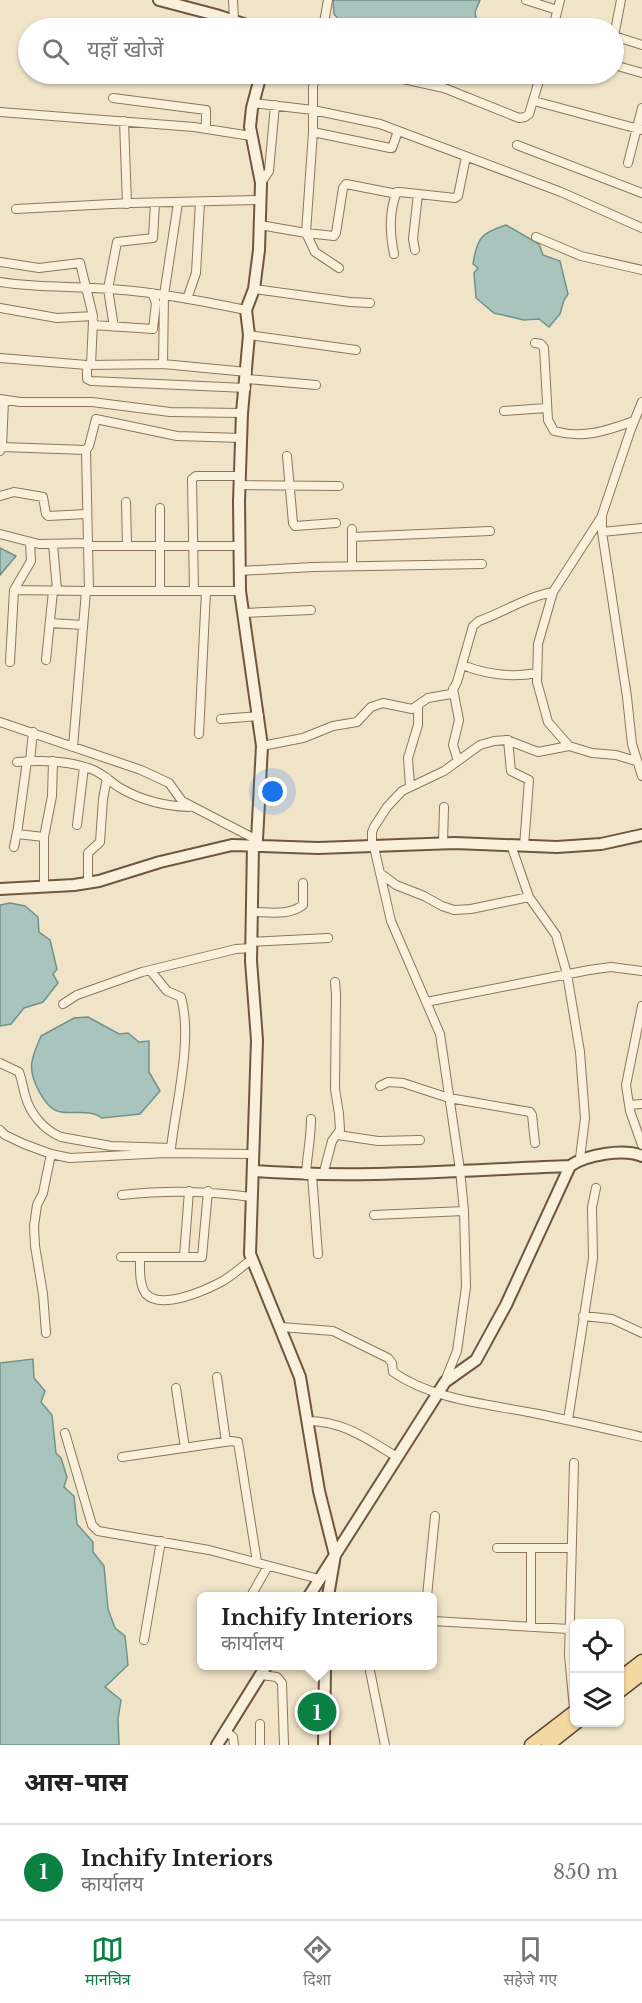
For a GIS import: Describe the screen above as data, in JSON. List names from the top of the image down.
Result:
{
  "page": {
    "search": "यहाँ खोजें",
    "popup": ["Inchify Interiors", "कार्यालय"],
    "pins": "1",
    "heading": "आस-पास",
    "list": [
      {
        "mark": "1",
        "name": "Inchify Interiors",
        "note": "कार्यालय",
        "value": "850 m"
      }
    ],
    "nav": ["मानचित्र", "दिशा", "सहेजे गए"]
  }
}
